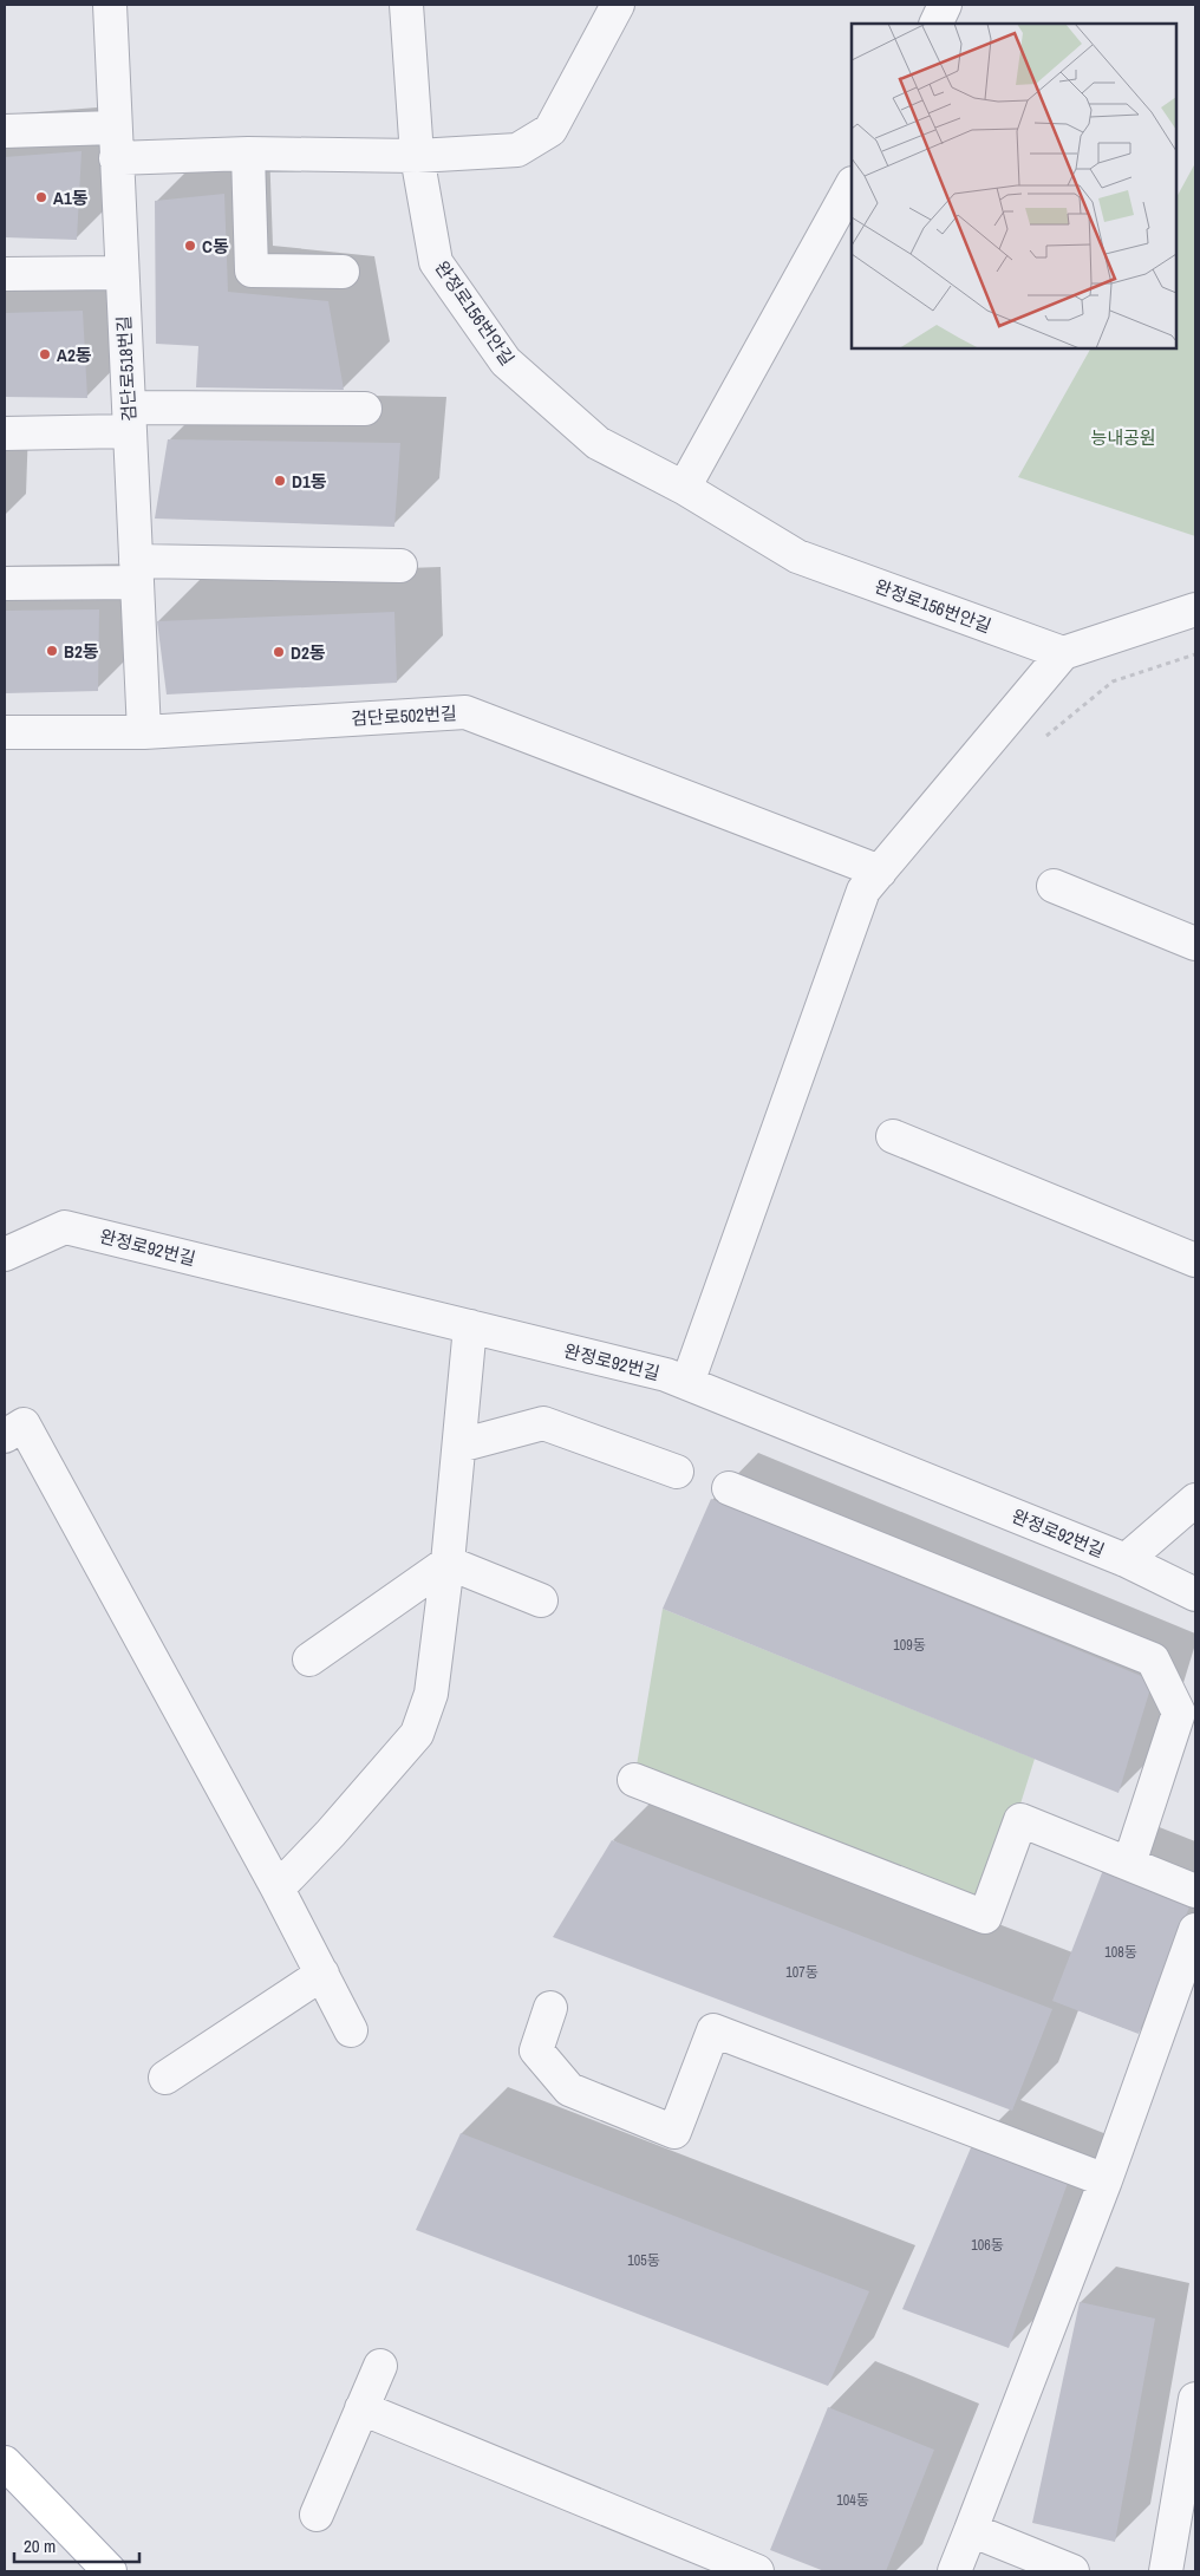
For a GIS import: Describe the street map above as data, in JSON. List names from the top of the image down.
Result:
{
  "streets": {
    "street": [
      "완정로156번안길",
      "검단로518번길",
      "검단로502번길",
      "완정로92번길"
    ]
  },
  "crossings": [
    ["검단로518번길", "검단로502번길"]
  ],
  "parks": ["능내공원"],
  "places": [
    "A1동",
    "C동",
    "A2동",
    "D1동",
    "B2동",
    "D2동"
  ],
  "house_numbers": [
    "109동",
    "108동",
    "107동",
    "106동",
    "105동",
    "104동"
  ],
  "scale_bar": "20 m"
}
